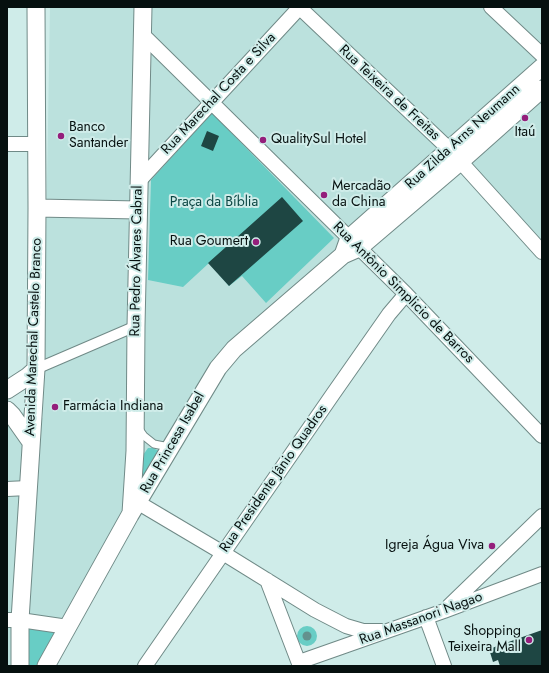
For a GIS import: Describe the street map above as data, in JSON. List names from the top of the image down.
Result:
{
  "streets": {
    "street": [
      "Rua Teixeira de Freitas",
      "Rua Marechal Costa e Silva",
      "Rua Zilda Arns Neumann",
      "Rua Pedro Álvares Cabral",
      "Rua Antônio Simplicio de Barros",
      "Avenida Marechal Castelo Branco",
      "Rua Princesa Isabel",
      "Rua Presidente Jânio Quadros",
      "Rua Massanori Nagao"
    ]
  },
  "crossings": [
    ["Rua Teixeira de Freitas", "Rua Marechal Costa e Silva"],
    ["Rua Teixeira de Freitas", "Rua Zilda Arns Neumann"],
    ["Rua Marechal Costa e Silva", "Rua Pedro Álvares Cabral"],
    ["Rua Marechal Costa e Silva", "Rua Antônio Simplicio de Barros"],
    ["Rua Zilda Arns Neumann", "Rua Antônio Simplicio de Barros"],
    ["Rua Zilda Arns Neumann", "Rua Princesa Isabel"],
    ["Rua Pedro Álvares Cabral", "Rua Antônio Simplicio de Barros"],
    ["Rua Pedro Álvares Cabral", "Rua Princesa Isabel"],
    ["Rua Antônio Simplicio de Barros", "Rua Princesa Isabel"],
    ["Rua Antônio Simplicio de Barros", "Rua Presidente Jânio Quadros"]
  ],
  "parks": ["Praça da Bíblia"],
  "places": [
    "Itaú",
    "Banco Santander",
    "QualitySul Hotel",
    "Mercadão da China",
    "Rua Goumert",
    "Farmácia Indiana",
    "Igreja Água Viva",
    "Shopping Teixeira Mall"
  ]
}
